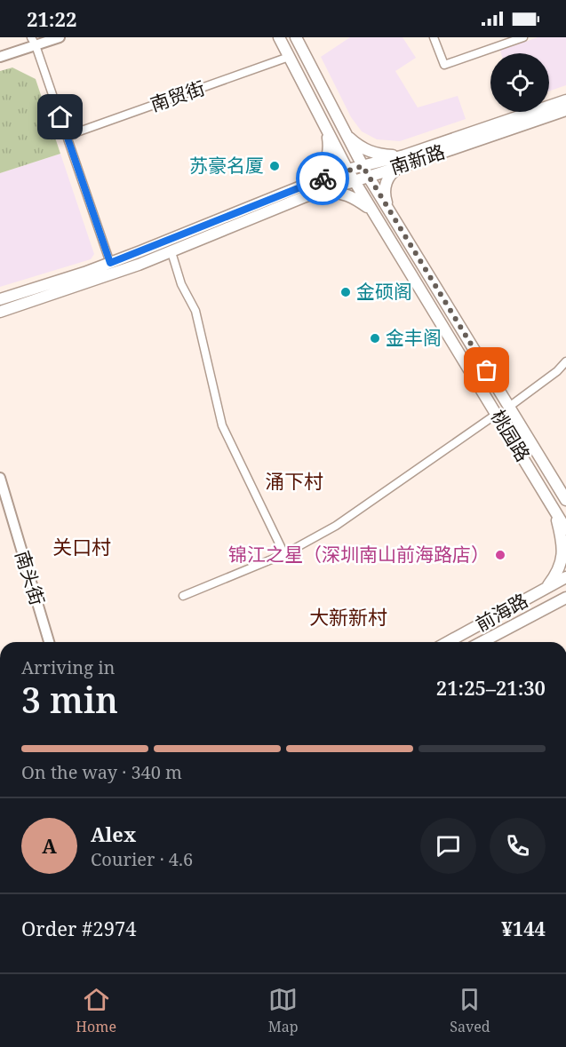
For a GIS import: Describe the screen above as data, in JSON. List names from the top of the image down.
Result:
{
  "streets": {
    "main road": ["南新路", "桃园路", "前海路"],
    "street": ["南贸街", "南头街"]
  },
  "crossings": [
    ["南贸街", "桃园路"],
    ["南新路", "桃园路"]
  ],
  "districts": ["涌下村", "关口村", "大新新村"],
  "places": [
    "苏豪名厦",
    "金硕阁",
    "金丰阁",
    "锦江之星（深圳南山前海路店）"
  ],
  "page": {
    "status": "21:22",
    "heading": ["3 min", "Arriving in", "21:25–21:30"],
    "panel": [
      "Alex",
      "Courier · 4.6",
      "Order #2974",
      "¥144"
    ],
    "bar": "On the way · 340 m",
    "round": "A",
    "tabs": ["Home", "Map", "Saved"]
  }
}
